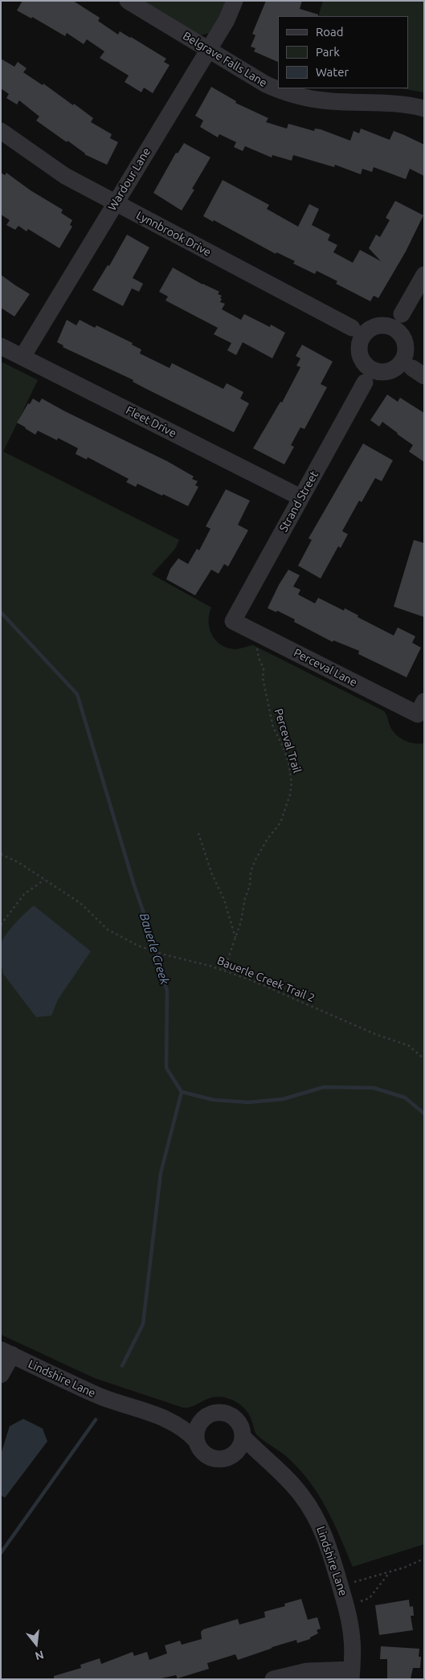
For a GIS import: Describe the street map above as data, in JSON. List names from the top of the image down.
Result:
{
  "streets": {
    "street": [
      "Belgrave Falls Lane",
      "Wardour Lane",
      "Lynnbrook Drive",
      "Fleet Drive",
      "Strand Street",
      "Perceval Lane",
      "Lindshire Lane"
    ],
    "path": ["Perceval Trail", "Bauerle Creek Trail 2"]
  },
  "crossings": [
    ["Belgrave Falls Lane", "Wardour Lane"],
    ["Wardour Lane", "Lynnbrook Drive"],
    ["Wardour Lane", "Fleet Drive"],
    ["Lynnbrook Drive", "Strand Street"],
    ["Fleet Drive", "Strand Street"],
    ["Strand Street", "Perceval Lane"],
    ["Perceval Trail", "Bauerle Creek Trail 2"]
  ],
  "water": ["Bauerle Creek"],
  "legend": ["Road", "Park", "Water"],
  "north": "bottom"
}
